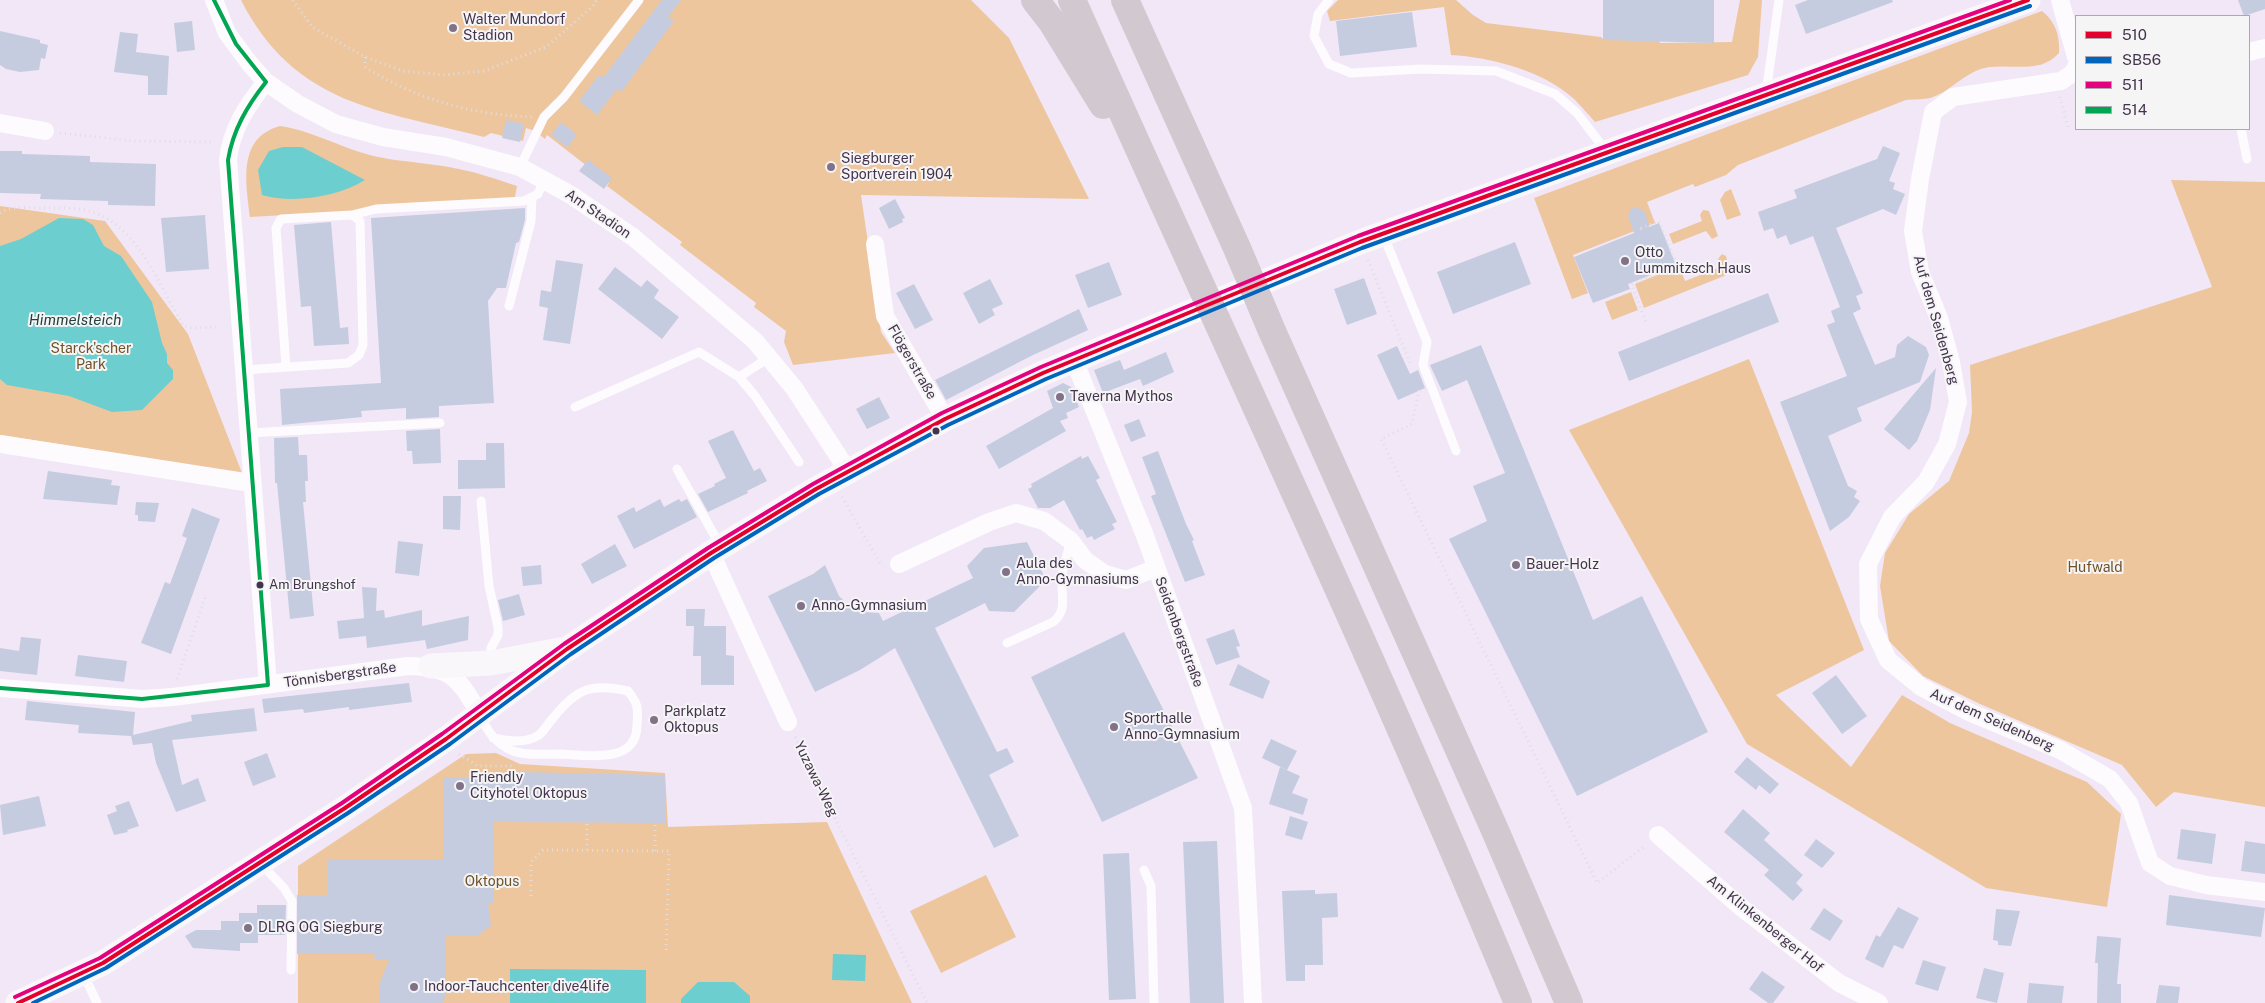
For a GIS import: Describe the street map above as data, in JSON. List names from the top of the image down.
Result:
{
  "streets": {
    "street": [
      "Am Stadion",
      "Auf dem Seidenberg",
      "Flögerstraße",
      "Seidenbergstraße",
      "Tönnisbergstraße",
      "Am Klinkenberger Hof"
    ],
    "path": ["Yuzawa-Weg"]
  },
  "water": ["Himmelsteich"],
  "parks": ["Starck'scher Park", "Hufwald", "Oktopus"],
  "places": [
    "Walter Mundorf Stadion",
    "Siegburger Sportverein 1904",
    "Otto Lummitzsch Haus",
    "Taverna Mythos",
    "Bauer-Holz",
    "Aula des Anno-Gymnasiums",
    "Am Brungshof",
    "Anno-Gymnasium",
    "Parkplatz Oktopus",
    "Sporthalle Anno-Gymnasium",
    "Friendly Cityhotel Oktopus",
    "DLRG OG Siegburg",
    "Indoor-Tauchcenter dive4life"
  ],
  "lines": [
    "transit line 510",
    "transit line 511",
    "transit line 514",
    "transit line SB56"
  ],
  "legend": [
    "510",
    "SB56",
    "511",
    "514"
  ]
}
